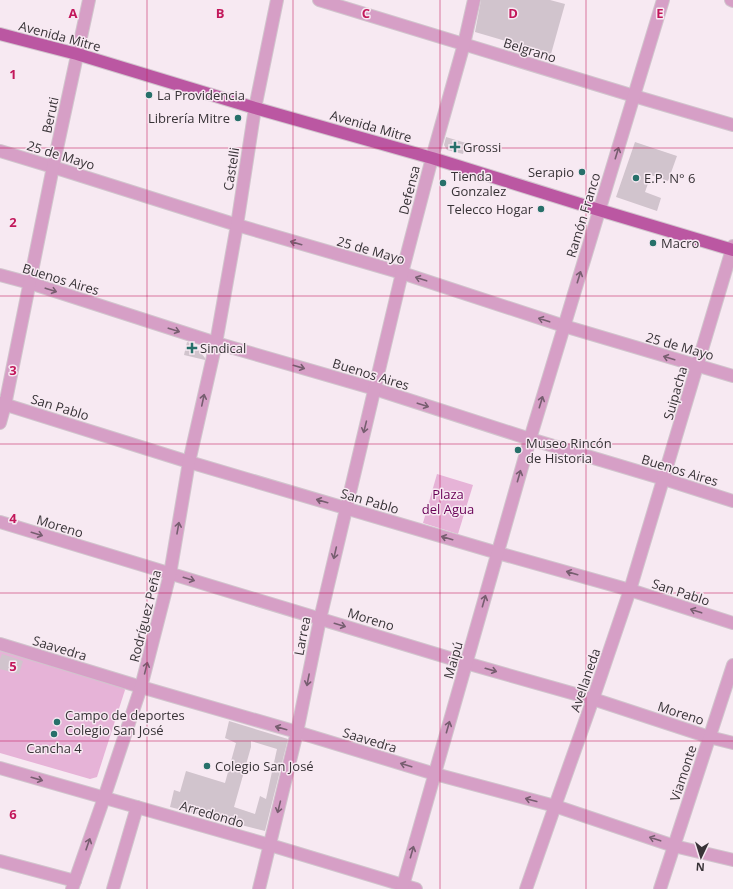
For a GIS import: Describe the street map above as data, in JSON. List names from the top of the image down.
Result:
{
  "streets": {
    "main road": ["Avenida Mitre"],
    "street": [
      "Belgrano",
      "Beruti",
      "25 de Mayo",
      "Castelli",
      "Defensa",
      "Ramón Franco",
      "Buenos Aires",
      "Suipacha",
      "San Pablo",
      "Moreno",
      "Rodríguez Peña",
      "Larrea",
      "Saavedra",
      "Maipú",
      "Avellaneda",
      "Viamonte",
      "Arredondo"
    ]
  },
  "crossings": [
    ["Avenida Mitre", "Beruti"],
    ["Avenida Mitre", "Castelli"],
    ["Avenida Mitre", "Defensa"],
    ["Avenida Mitre", "Ramón Franco"],
    ["Avenida Mitre", "Suipacha"],
    ["Belgrano", "Defensa"],
    ["Belgrano", "Ramón Franco"],
    ["Beruti", "25 de Mayo"],
    ["Beruti", "Buenos Aires"],
    ["Beruti", "San Pablo"],
    ["25 de Mayo", "Castelli"],
    ["25 de Mayo", "Defensa"],
    ["25 de Mayo", "Ramón Franco"],
    ["25 de Mayo", "Suipacha"],
    ["Castelli", "Buenos Aires"],
    ["Castelli", "Rodríguez Peña"],
    ["Defensa", "Buenos Aires"],
    ["Defensa", "Larrea"],
    ["Ramón Franco", "Buenos Aires"],
    ["Ramón Franco", "Maipú"],
    ["Buenos Aires", "Suipacha"],
    ["Buenos Aires", "Rodríguez Peña"],
    ["Buenos Aires", "Larrea"],
    ["Buenos Aires", "Maipú"],
    ["Buenos Aires", "Avellaneda"],
    ["Suipacha", "Avellaneda"],
    ["San Pablo", "Rodríguez Peña"],
    ["San Pablo", "Larrea"],
    ["San Pablo", "Maipú"],
    ["San Pablo", "Avellaneda"],
    ["Moreno", "Rodríguez Peña"],
    ["Moreno", "Larrea"],
    ["Moreno", "Maipú"],
    ["Moreno", "Avellaneda"],
    ["Moreno", "Viamonte"],
    ["Rodríguez Peña", "Saavedra"],
    ["Rodríguez Peña", "Arredondo"],
    ["Larrea", "Saavedra"],
    ["Larrea", "Arredondo"],
    ["Saavedra", "Maipú"],
    ["Saavedra", "Avellaneda"],
    ["Saavedra", "Viamonte"],
    ["Maipú", "Arredondo"]
  ],
  "one_way": [
    "25 de Mayo",
    "Ramón Franco",
    "Buenos Aires",
    "San Pablo",
    "Moreno",
    "Rodríguez Peña",
    "Larrea",
    "Saavedra",
    "Maipú"
  ],
  "parks": ["Plaza del Agua"],
  "places": {
    "other": [
      "La Providencia",
      "Librería Mitre",
      "Serapio",
      "E.P. N° 6",
      "Tienda Gonzalez",
      "Telecco Hogar",
      "Macro",
      "Museo Rincón de Historia",
      "Campo de deportes Colegio San José",
      "Cancha 4",
      "Colegio San José"
    ],
    "health": ["Grossi", "Sindical"]
  },
  "north": "bottom",
  "grid": {
    "columns": [
      "A",
      "B",
      "C",
      "D",
      "E"
    ],
    "rows": [
      "1",
      "2",
      "3",
      "4",
      "5",
      "6"
    ]
  }
}
